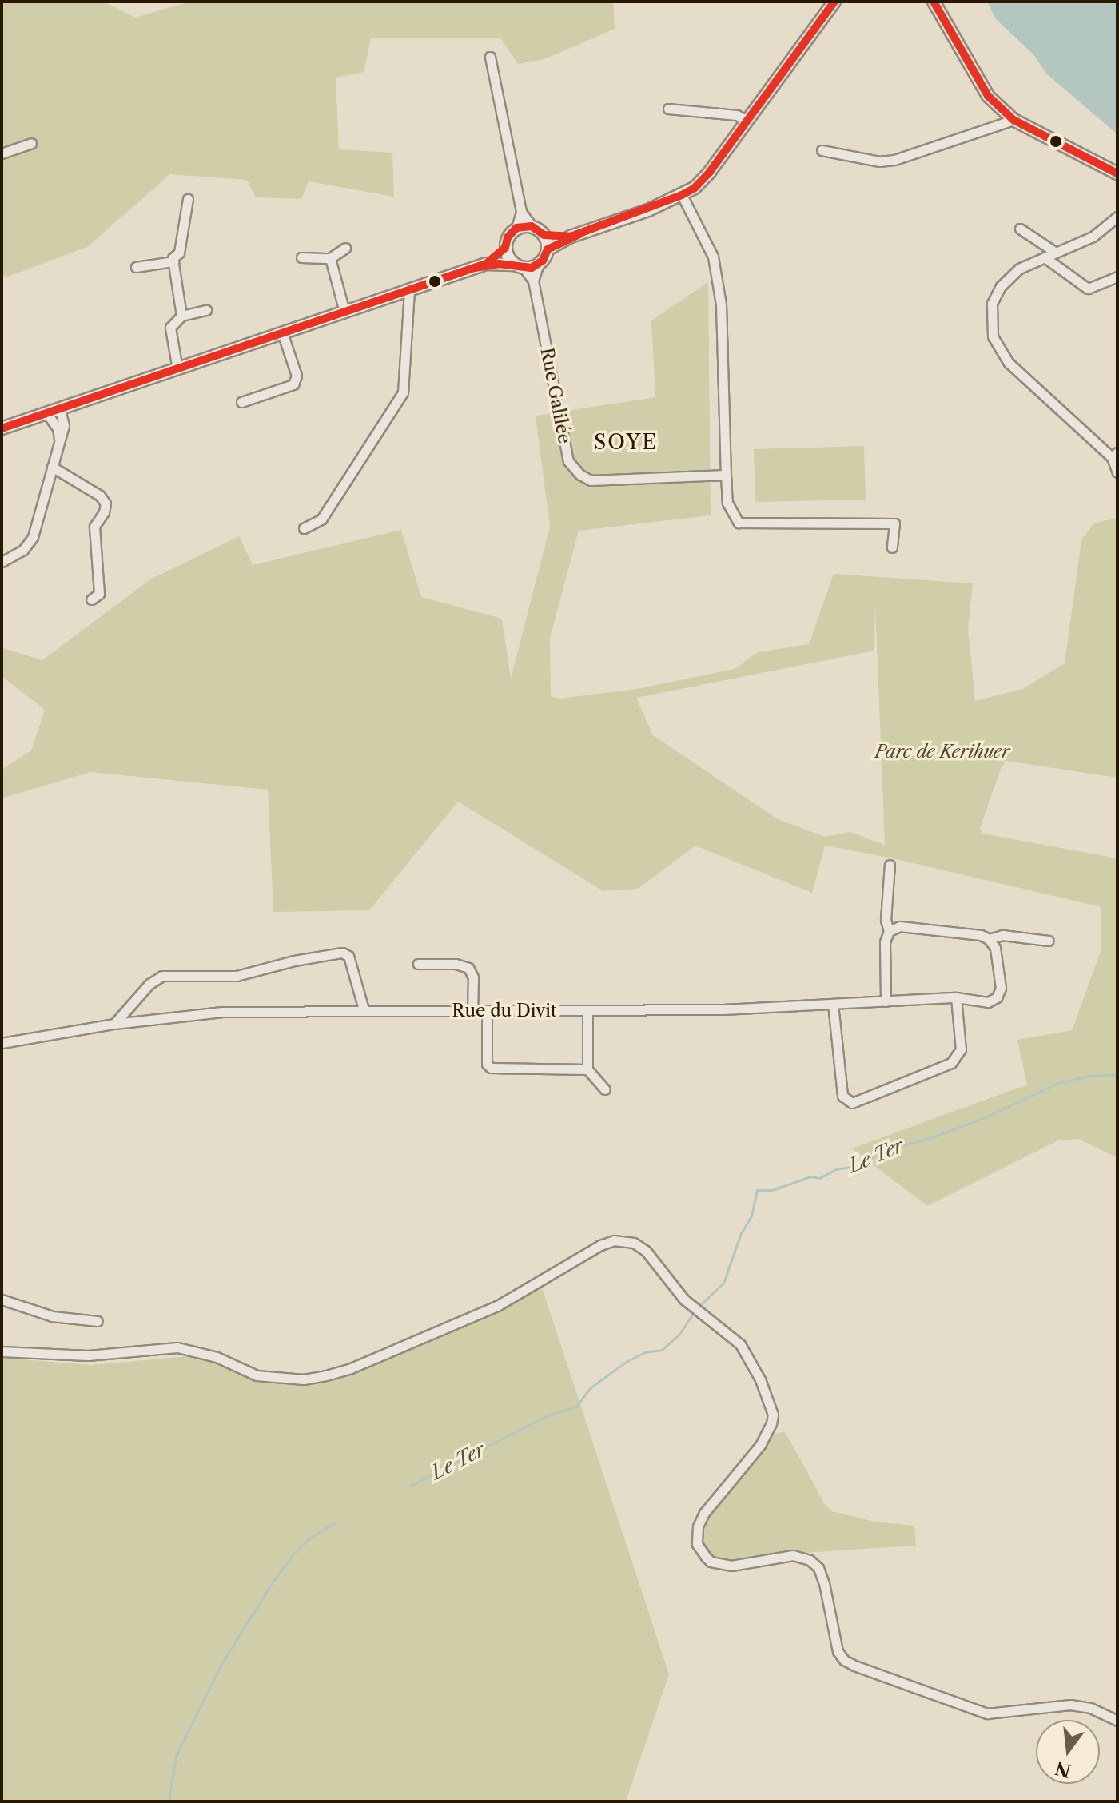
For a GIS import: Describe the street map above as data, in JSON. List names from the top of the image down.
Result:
{
  "streets": {
    "street": ["Rue Galilée", "Rue du Divit"]
  },
  "districts": ["SOYE"],
  "water": ["Le Ter"],
  "parks": ["Parc de Kerihuer"],
  "north": "bottom"
}
